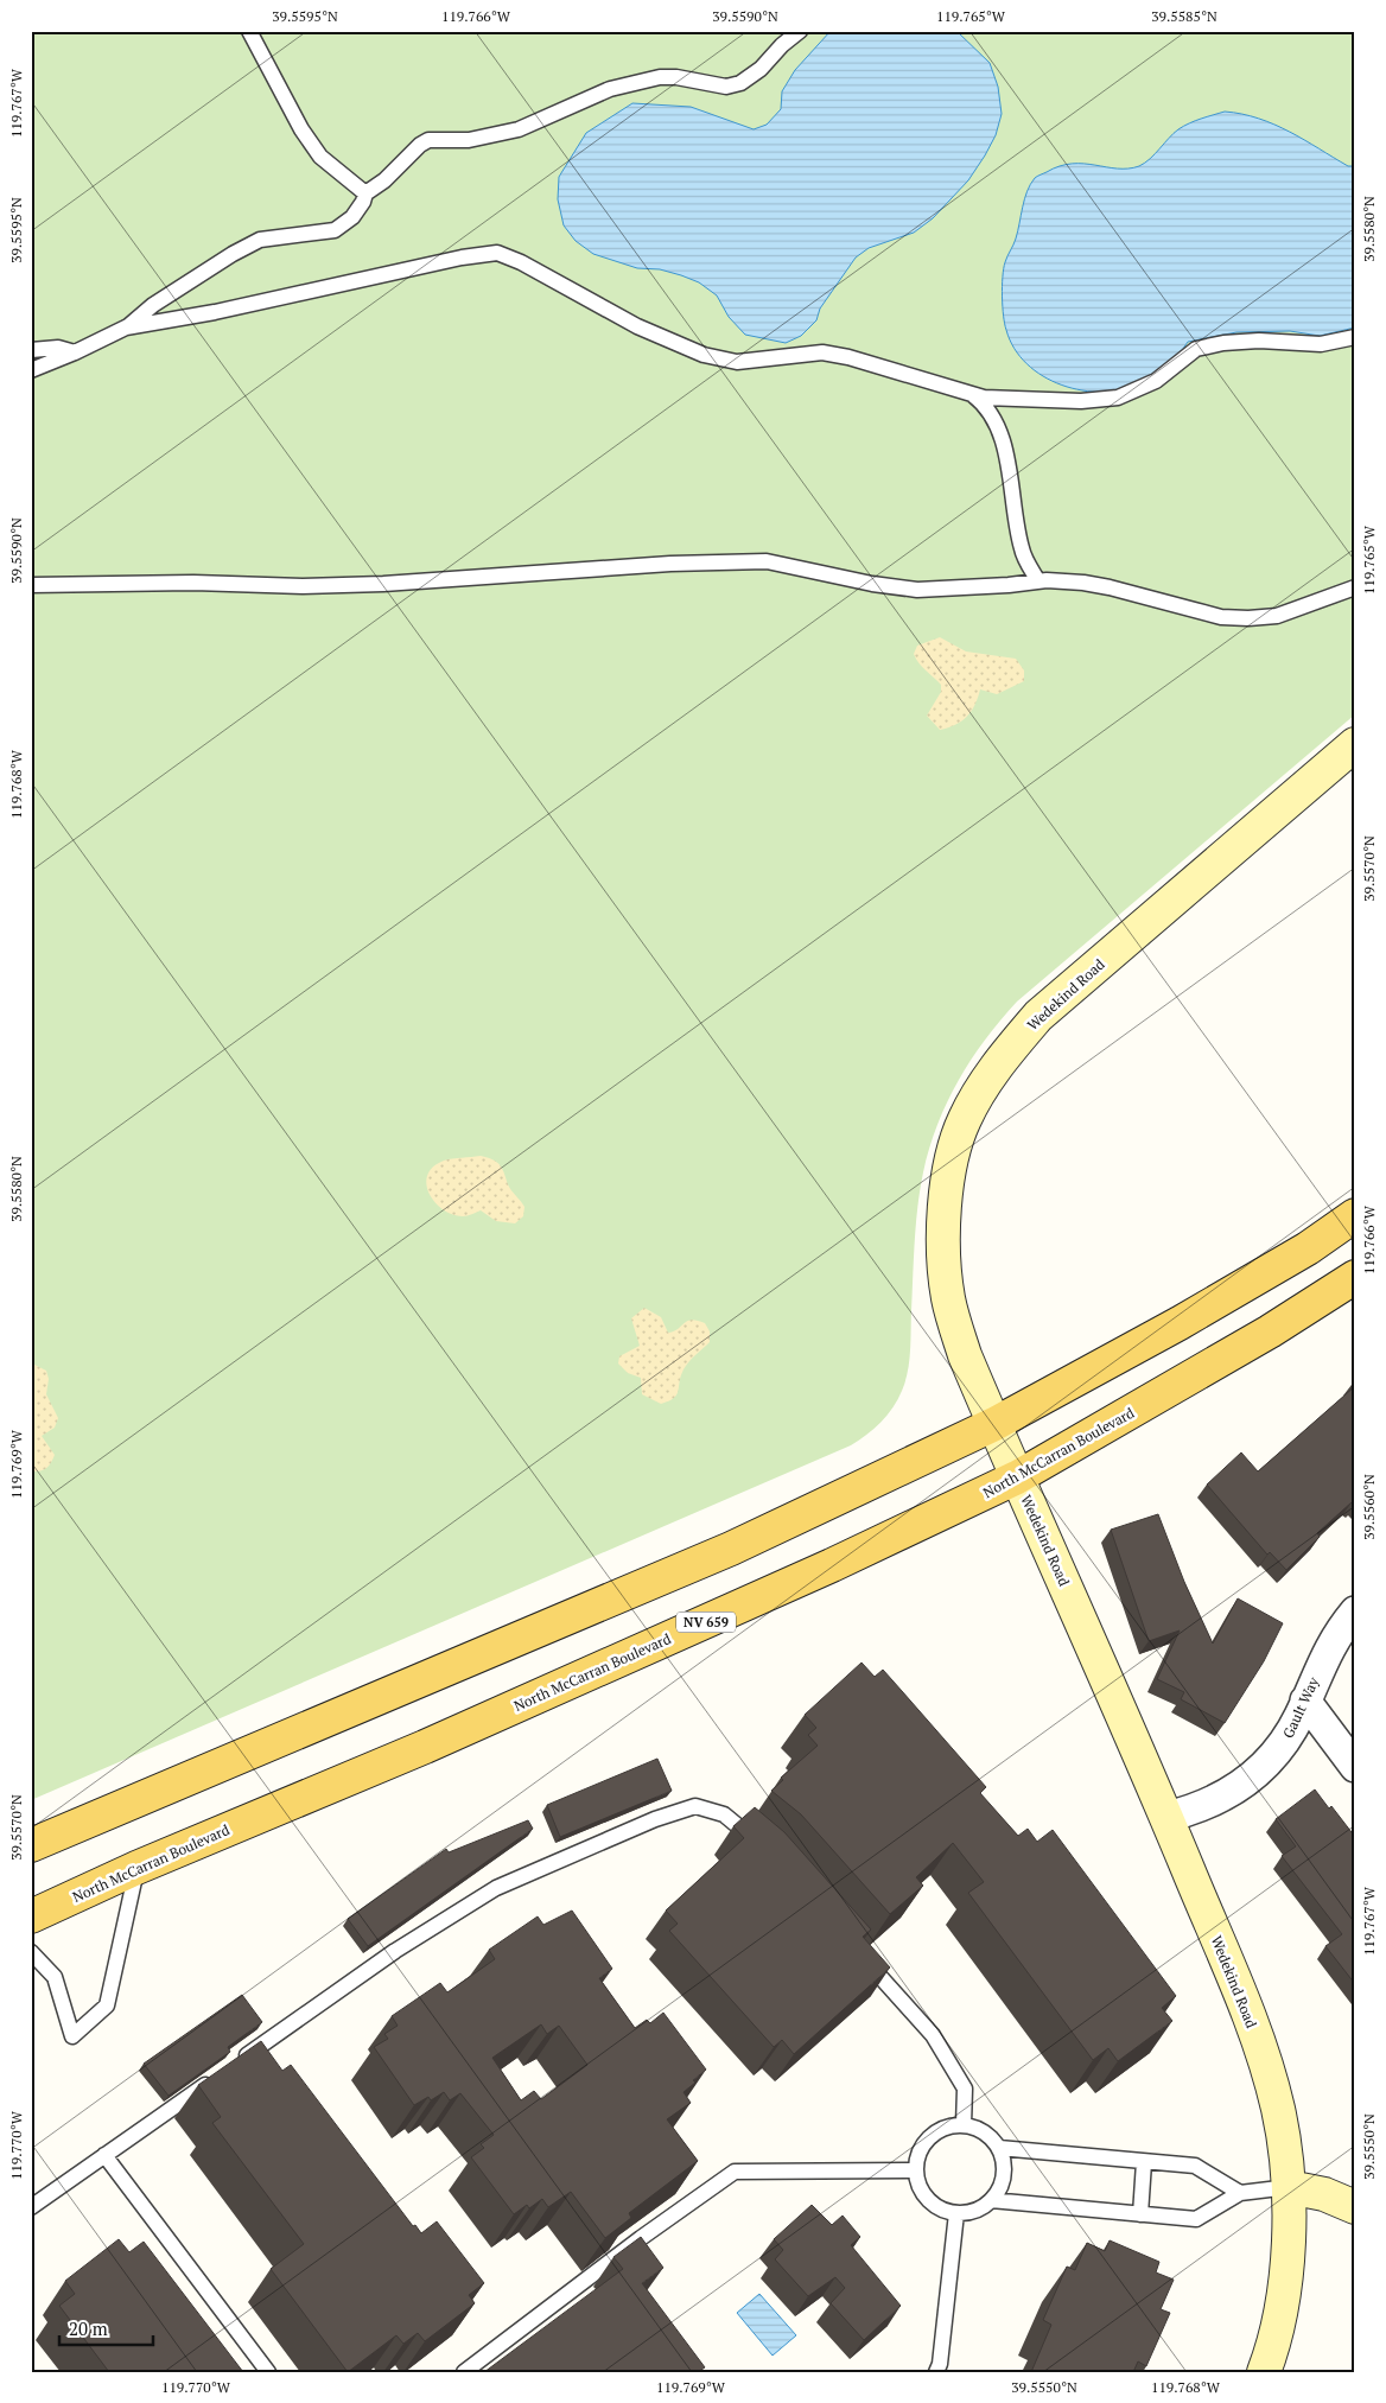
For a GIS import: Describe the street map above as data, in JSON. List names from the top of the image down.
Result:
{
  "streets": {
    "main road": ["North McCarran Boulevard", "NV 659"],
    "street": ["Wedekind Road", "Gault Way"]
  },
  "crossings": [
    ["Wedekind Road", "North McCarran Boulevard"],
    ["Wedekind Road", "Gault Way"]
  ],
  "scale_bar": "20 m",
  "coordinates": [
    "39.5595°N",
    "119.766°W",
    "39.5590°N",
    "119.765°W",
    "39.5585°N",
    "119.767°W",
    "39.5580°N",
    "119.768°W",
    "39.5570°N",
    "119.769°W",
    "39.5560°N",
    "119.770°W",
    "39.5550°N"
  ]
}
